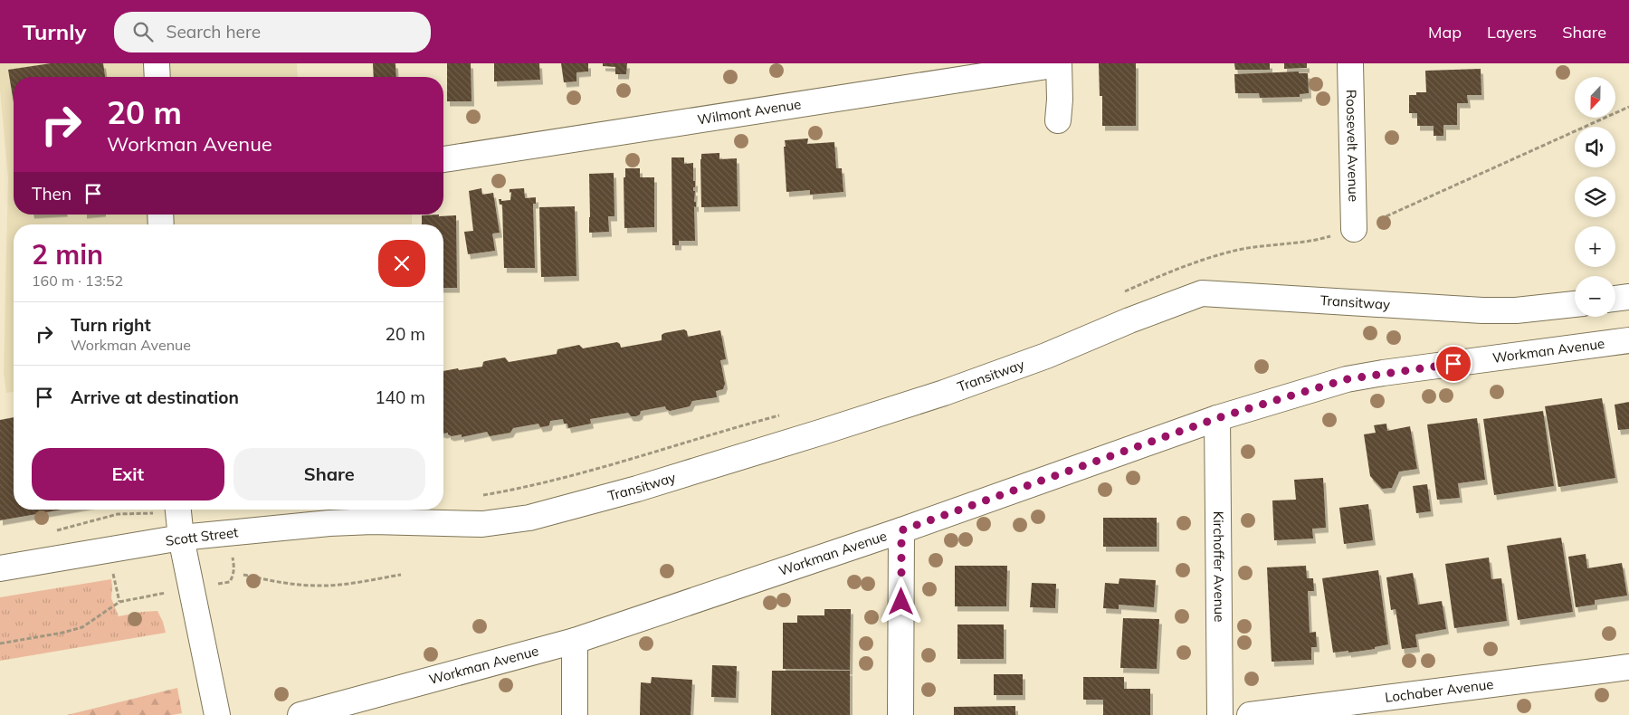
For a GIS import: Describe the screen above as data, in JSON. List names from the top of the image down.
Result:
{
  "streets": {
    "street": [
      "Wilmont Avenue",
      "Roosevelt Avenue",
      "Transitway",
      "Workman Avenue",
      "Scott Street",
      "Kirchoffer Avenue",
      "Lochaber Avenue"
    ]
  },
  "crossings": [
    ["Transitway", "Scott Street"],
    ["Workman Avenue", "Kirchoffer Avenue"]
  ],
  "north": "bottom",
  "page": {
    "header": "Turnly",
    "search": "Search here",
    "nav": ["Map", "Layers", "Share"],
    "map_buttons": ["+", "−"],
    "turn": ["20 m", "Workman Avenue"],
    "then": "Then",
    "heading": ["2 min", "160 m · 13:52"],
    "list": [
      {
        "name": "Turn right",
        "note": "Workman Avenue",
        "value": "20 m"
      },
      {
        "name": "Arrive at destination",
        "value": "140 m"
      }
    ],
    "buttons": ["Exit", "Share"]
  }
}
